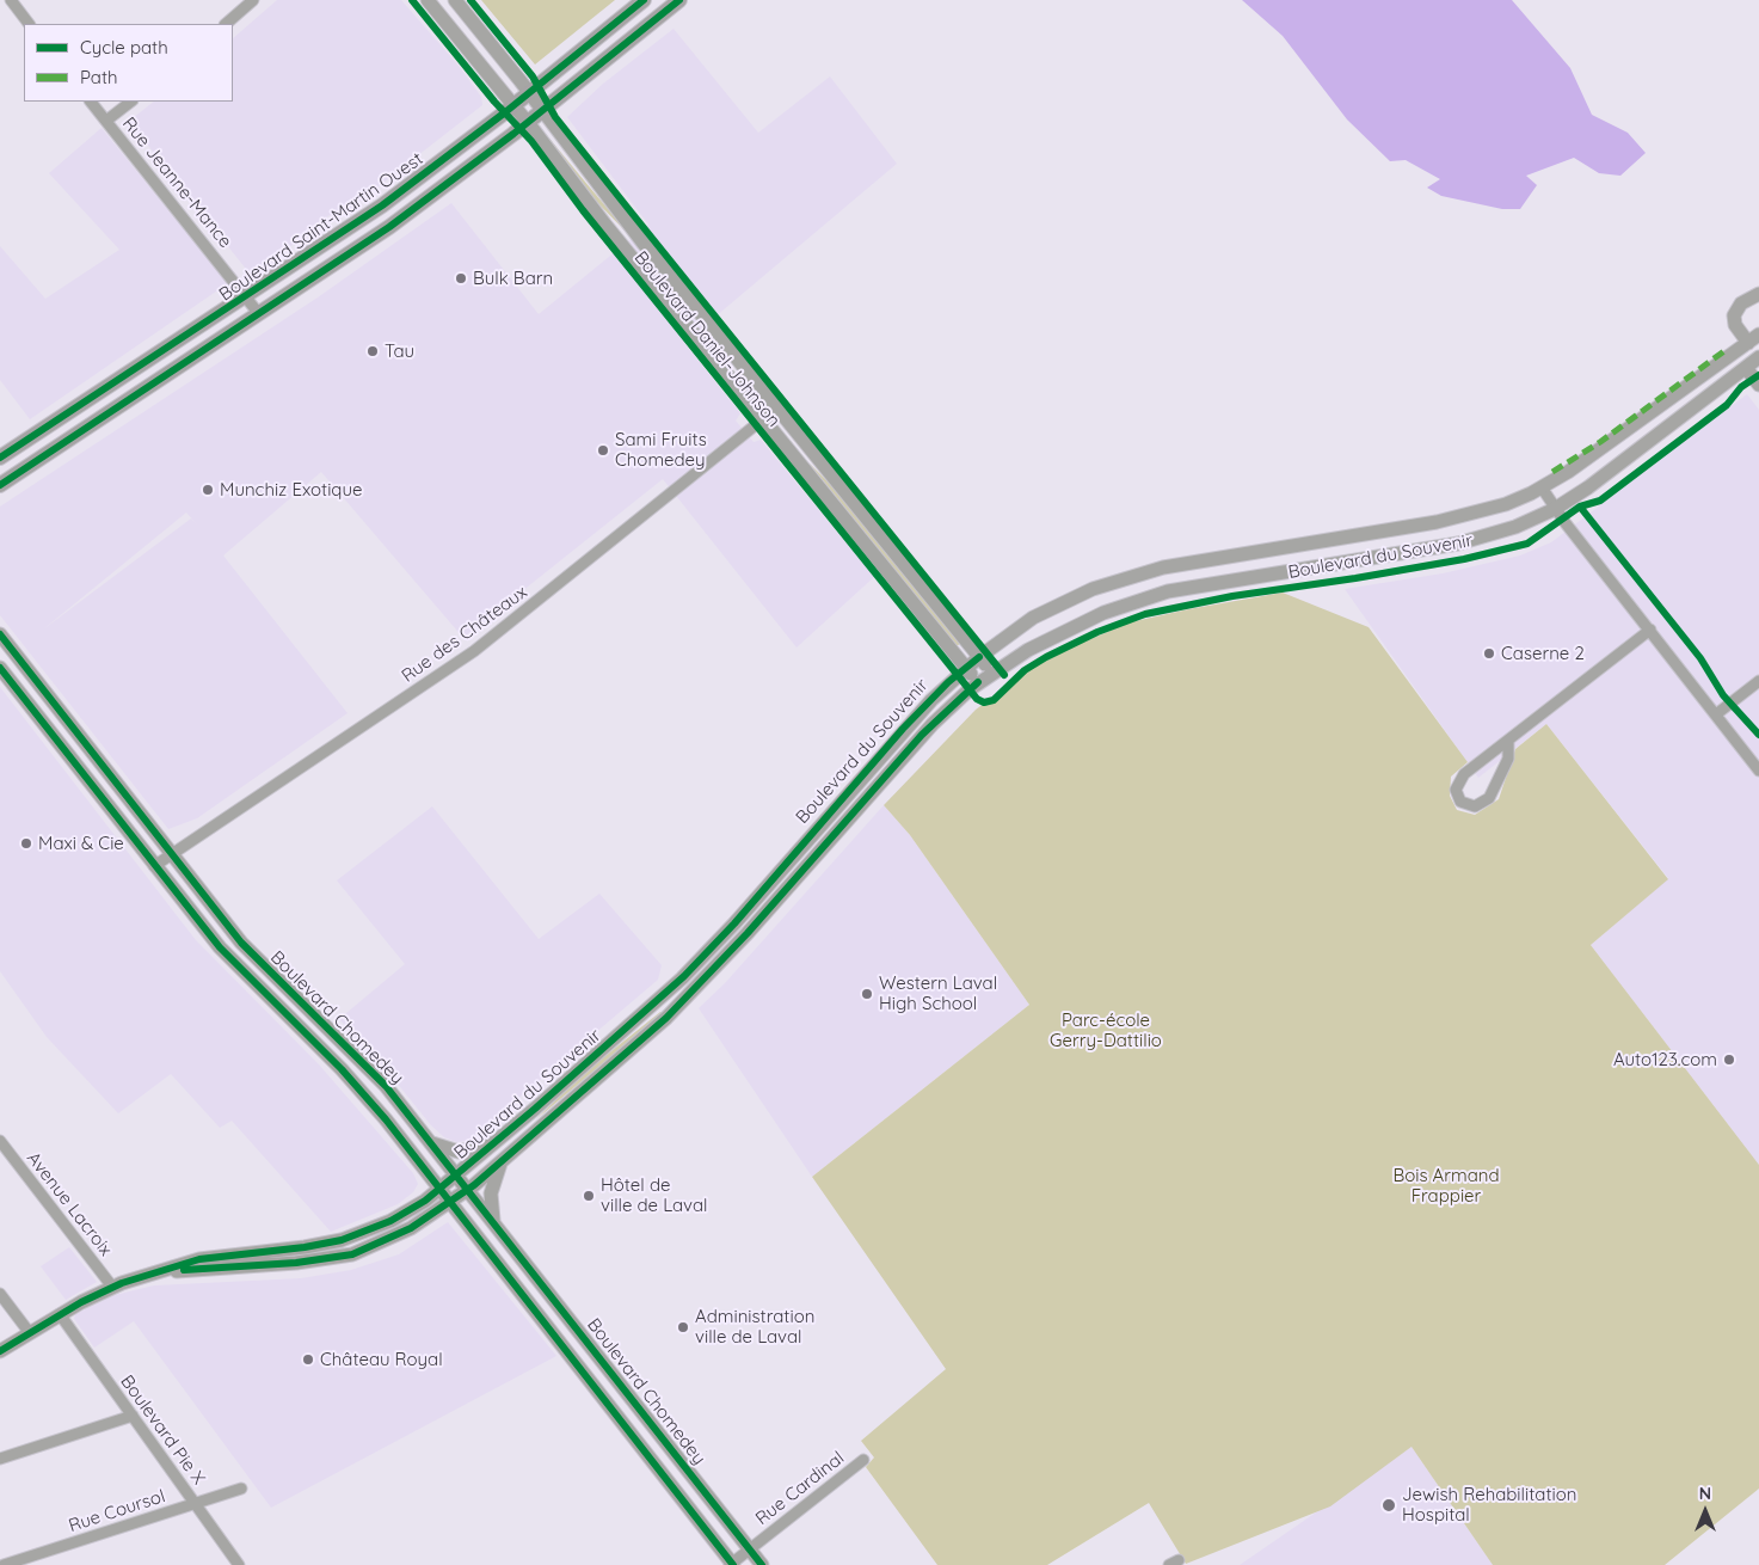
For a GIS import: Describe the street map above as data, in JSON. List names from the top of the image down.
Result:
{
  "streets": {
    "main road": ["Boulevard Saint-Martin Ouest"],
    "street": [
      "Rue Jeanne-Mance",
      "Boulevard Daniel-Johnson",
      "Boulevard du Souvenir",
      "Rue des Châteaux",
      "Boulevard Chomedey",
      "Avenue Lacroix",
      "Boulevard Pie X",
      "Rue Cardinal",
      "Rue Coursol"
    ]
  },
  "crossings": [
    ["Rue Jeanne-Mance", "Boulevard Saint-Martin Ouest"],
    ["Boulevard Saint-Martin Ouest", "Boulevard Daniel-Johnson"],
    ["Boulevard Daniel-Johnson", "Boulevard du Souvenir"],
    ["Boulevard Daniel-Johnson", "Rue des Châteaux"],
    ["Boulevard du Souvenir", "Boulevard Chomedey"],
    ["Rue des Châteaux", "Boulevard Chomedey"],
    ["Boulevard Chomedey", "Rue Cardinal"],
    ["Boulevard Pie X", "Rue Coursol"]
  ],
  "parks": ["Parc-école Gerry-Dattilio", "Bois Armand Frappier"],
  "places": [
    "Bulk Barn",
    "Tau",
    "Sami Fruits Chomedey",
    "Munchiz Exotique",
    "Caserne 2",
    "Maxi & Cie",
    "Western Laval High School",
    "Auto123.com",
    "Hôtel de ville de Laval",
    "Administration ville de Laval",
    "Château Royal",
    "Jewish Rehabilitation Hospital"
  ],
  "legend": ["Cycle path", "Path"],
  "north": "top"
}
